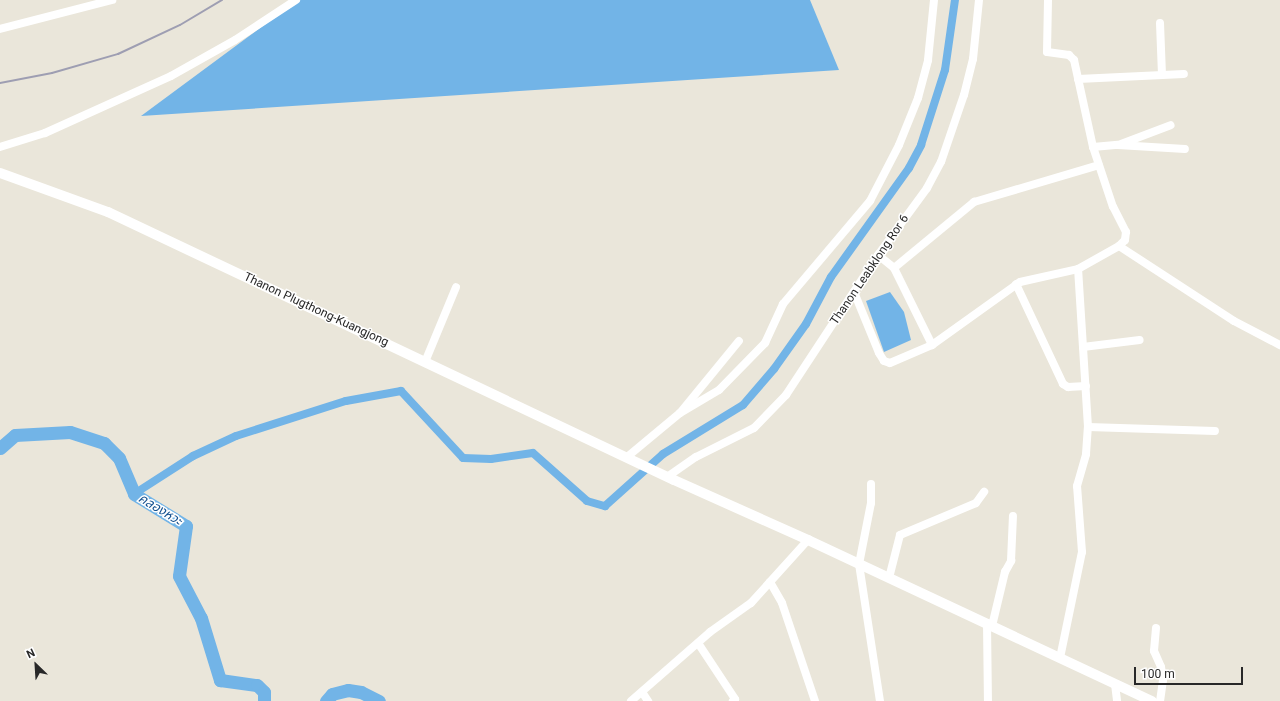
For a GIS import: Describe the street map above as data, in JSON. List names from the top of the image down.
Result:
{
  "streets": {
    "street": ["Thanon Leabklong Ror 6", "Thanon Plugthong-Kuangjong"]
  },
  "crossings": [
    ["Thanon Leabklong Ror 6", "Thanon Plugthong-Kuangjong"]
  ],
  "water": ["คลองหวะ"],
  "scale_bar": "100 m",
  "north": "top left"
}
